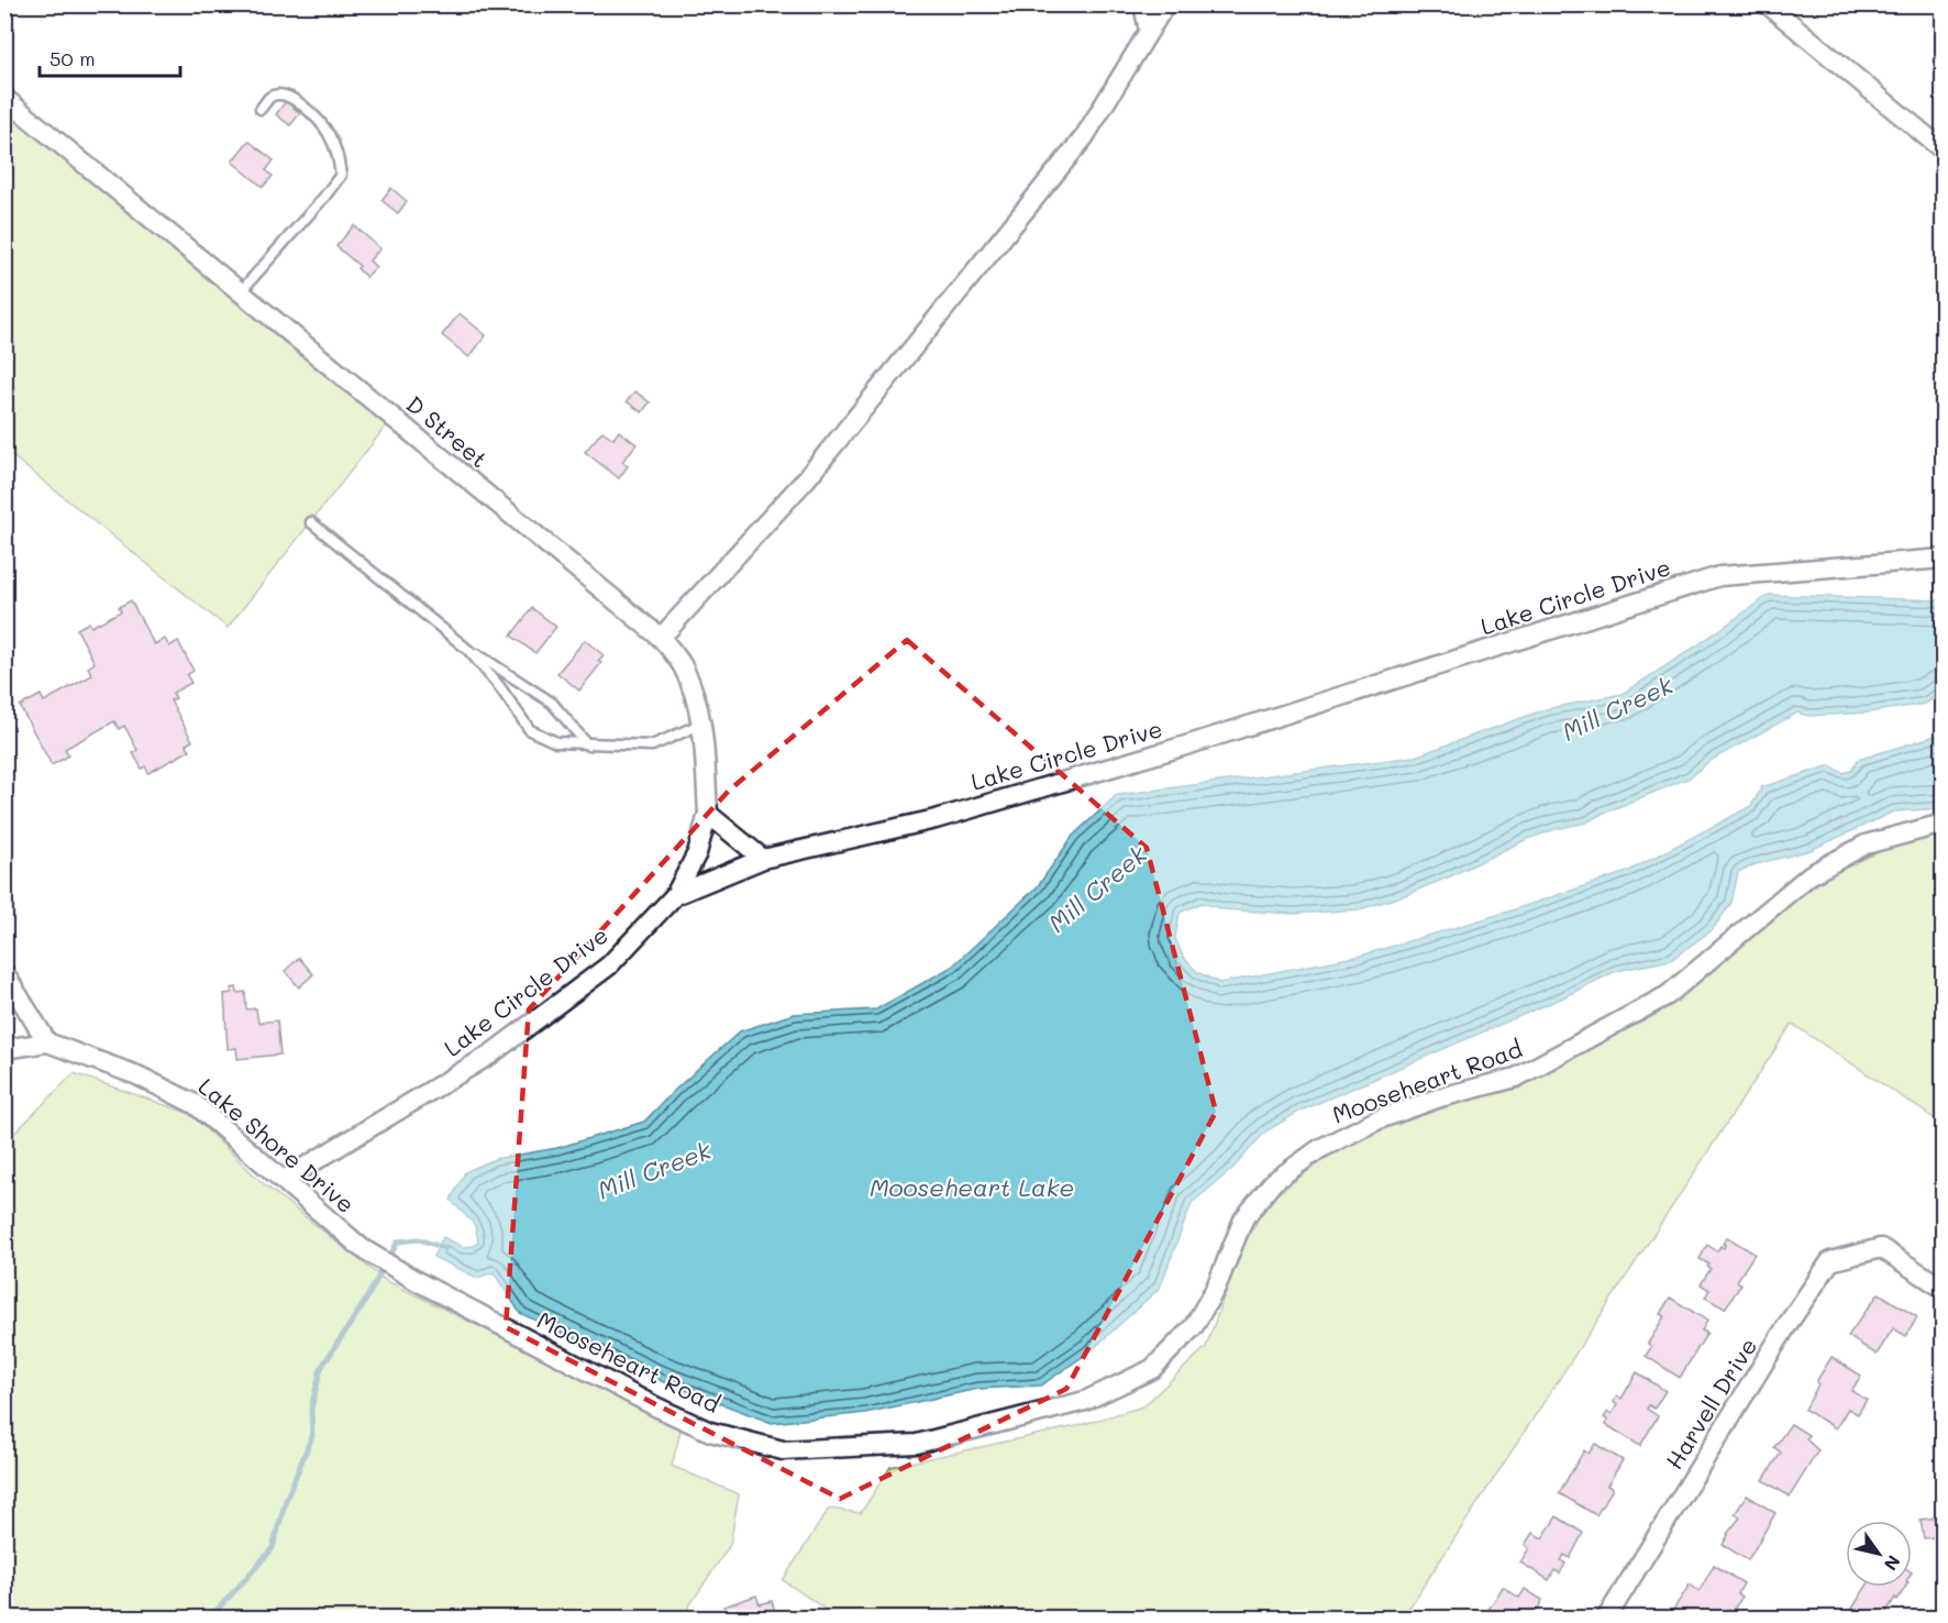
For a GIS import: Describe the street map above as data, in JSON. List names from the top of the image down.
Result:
{
  "streets": {
    "street": [
      "D Street",
      "Lake Circle Drive",
      "Mooseheart Road",
      "Lake Shore Drive",
      "Harvell Drive"
    ]
  },
  "crossings": [
    ["D Street", "Lake Circle Drive"],
    ["Lake Circle Drive", "Lake Shore Drive"],
    ["Mooseheart Road", "Lake Shore Drive"]
  ],
  "water": ["Mill Creek", "Mooseheart Lake"],
  "scale_bar": "50 m",
  "north": "bottom right"
}
